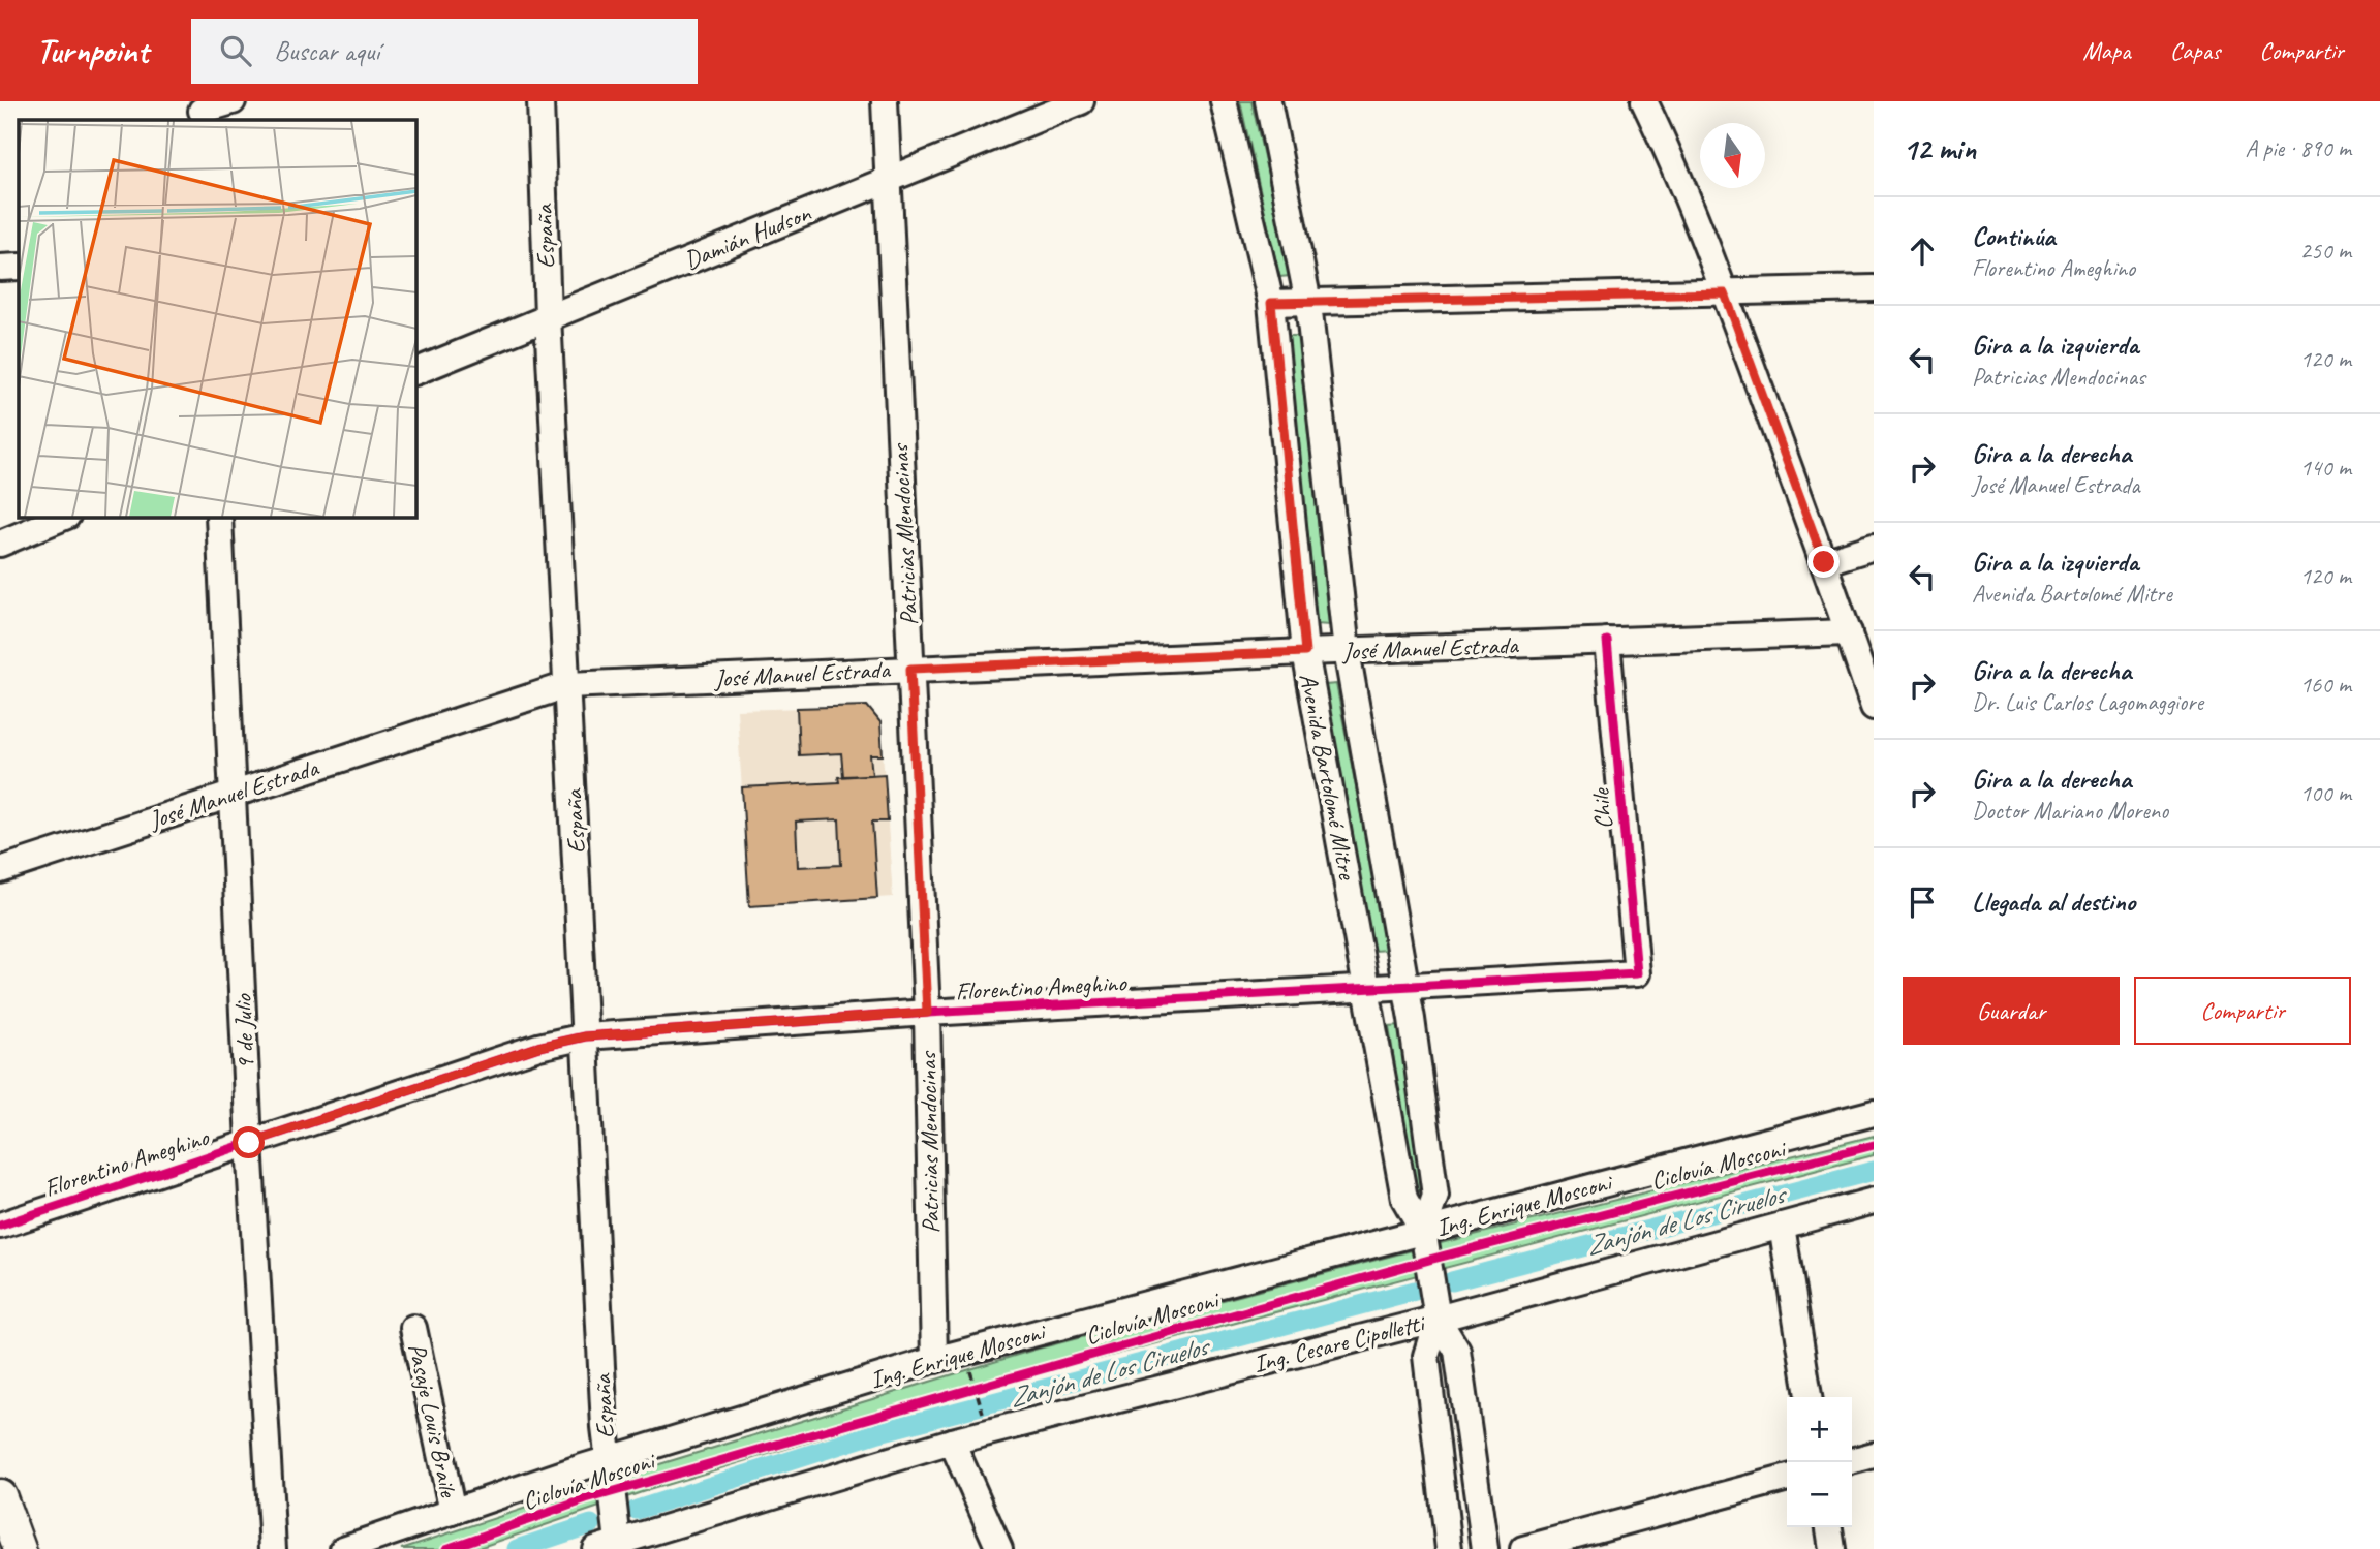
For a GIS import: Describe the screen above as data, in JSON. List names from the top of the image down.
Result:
{
  "streets": {
    "street": [
      "España",
      "Damián Hudson",
      "Patricias Mendocinas",
      "José Manuel Estrada",
      "Avenida Bartolomé Mitre",
      "Chile",
      "Florentino Ameghino",
      "9 de Julio",
      "Ing. Enrique Mosconi",
      "Ing. Cesare Cipolletti",
      "Pasaje Louis Braile"
    ],
    "cycle path": ["Ciclovía Mosconi"]
  },
  "crossings": [
    ["España", "Damián Hudson"],
    ["España", "José Manuel Estrada"],
    ["España", "Florentino Ameghino"],
    ["España", "Ing. Enrique Mosconi"],
    ["España", "Ing. Cesare Cipolletti"],
    ["Damián Hudson", "Patricias Mendocinas"],
    ["Patricias Mendocinas", "José Manuel Estrada"],
    ["Patricias Mendocinas", "Florentino Ameghino"],
    ["Patricias Mendocinas", "Ing. Enrique Mosconi"],
    ["José Manuel Estrada", "Avenida Bartolomé Mitre"],
    ["José Manuel Estrada", "Chile"],
    ["José Manuel Estrada", "9 de Julio"],
    ["Avenida Bartolomé Mitre", "Florentino Ameghino"],
    ["Avenida Bartolomé Mitre", "Ing. Enrique Mosconi"],
    ["Avenida Bartolomé Mitre", "Ing. Cesare Cipolletti"],
    ["Chile", "Florentino Ameghino"],
    ["Florentino Ameghino", "9 de Julio"],
    ["Ing. Enrique Mosconi", "Pasaje Louis Braile"]
  ],
  "water": ["Zanjón de Los Ciruelos"],
  "north": "bottom",
  "page": {
    "header": "Turnpoint",
    "search": "Buscar aquí",
    "nav": ["Mapa", "Capas", "Compartir"],
    "heading": ["12 min", "A pie · 890 m"],
    "list": [
      ["Continúa", "Florentino Ameghino", "250 m"],
      ["Gira a la izquierda", "Patricias Mendocinas", "120 m"],
      ["Gira a la derecha", "José Manuel Estrada", "140 m"],
      ["Gira a la izquierda", "Avenida Bartolomé Mitre", "120 m"],
      ["Gira a la derecha", "Dr. Luis Carlos Lagomaggiore", "160 m"],
      ["Gira a la derecha", "Doctor Mariano Moreno", "100 m"],
      "Llegada al destino"
    ],
    "buttons": ["Guardar", "Compartir"],
    "map_buttons": ["+", "−"]
  }
}
